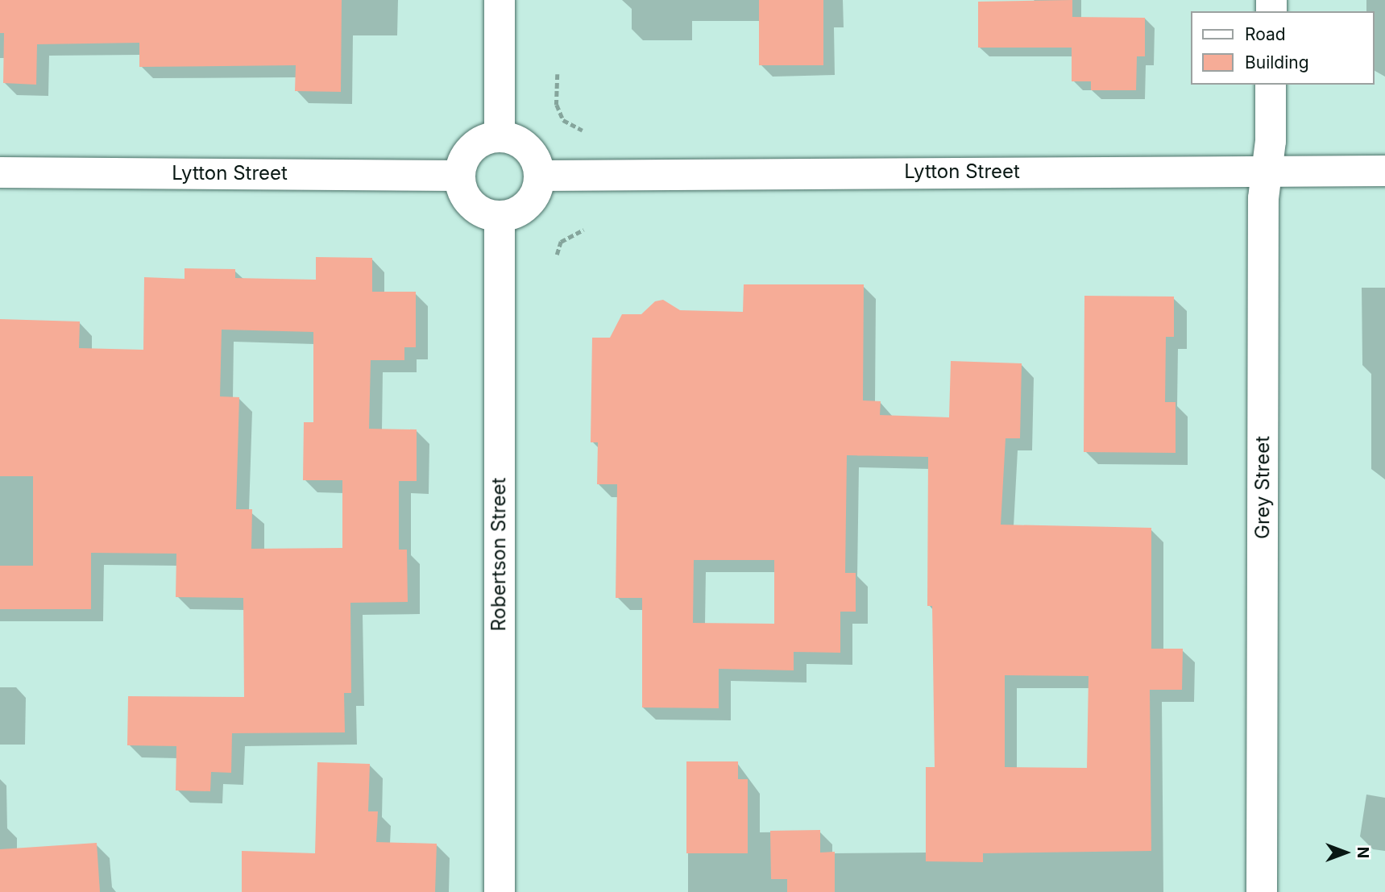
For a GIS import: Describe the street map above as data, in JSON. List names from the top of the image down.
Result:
{
  "streets": {
    "street": ["Lytton Street", "Grey Street", "Robertson Street"]
  },
  "crossings": [
    ["Lytton Street", "Grey Street"],
    ["Lytton Street", "Robertson Street"]
  ],
  "legend": ["Road", "Building"],
  "north": "right"
}
